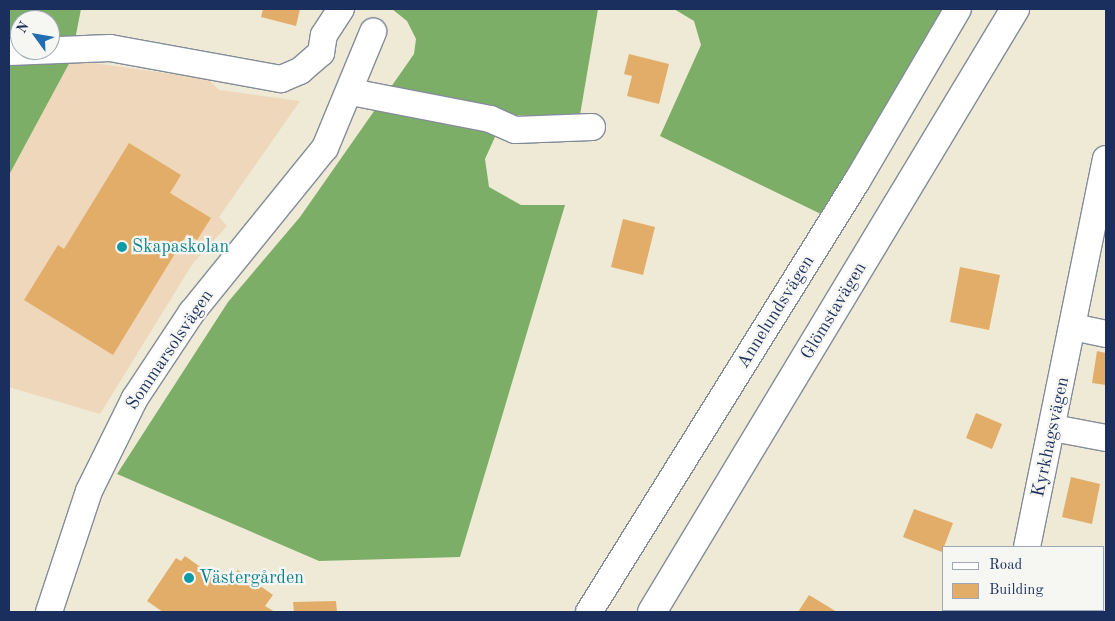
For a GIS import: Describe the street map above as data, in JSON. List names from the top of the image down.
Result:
{
  "streets": {
    "main road": ["Glömstavägen"],
    "street": ["Annelundsvägen", "Sommarsolsvägen", "Kyrkhagsvägen"]
  },
  "places": ["Skapaskolan", "Västergården"],
  "legend": ["Road", "Building"],
  "north": "top left"
}
